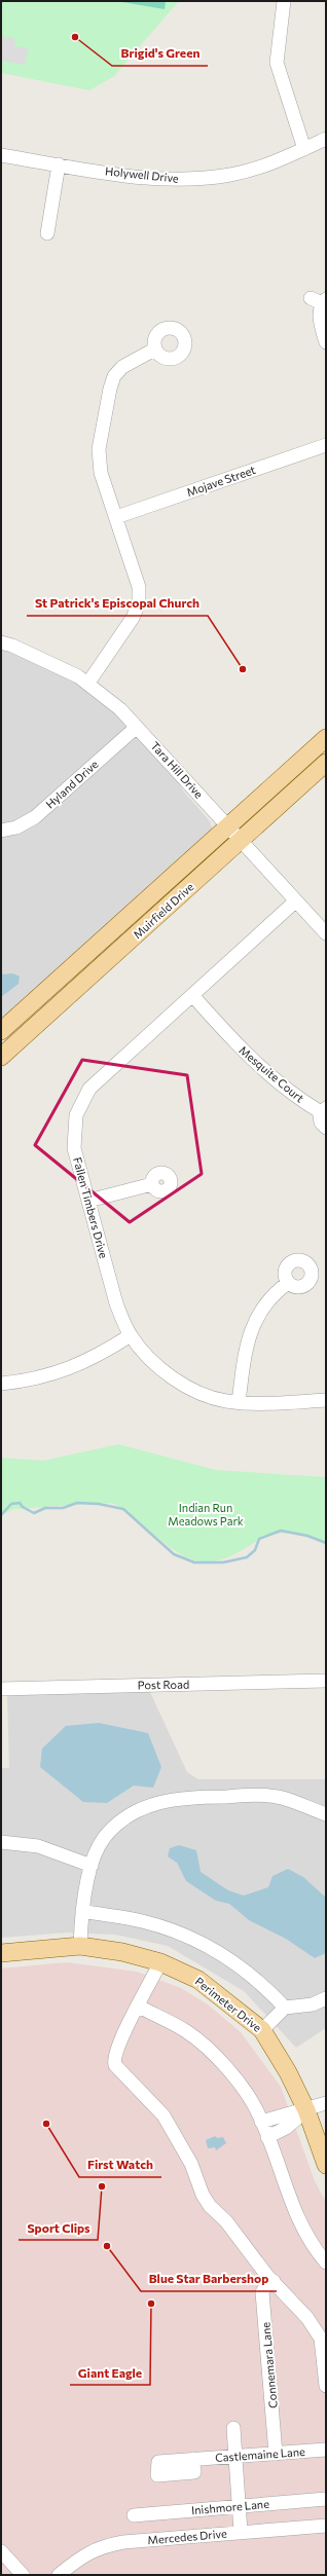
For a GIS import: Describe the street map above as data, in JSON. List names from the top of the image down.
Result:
{
  "streets": {
    "main road": ["Muirfield Drive", "Perimeter Drive"],
    "street": [
      "Holywell Drive",
      "Mojave Street",
      "Tara Hill Drive",
      "Hyland Drive",
      "Mesquite Court",
      "Fallen Timbers Drive",
      "Post Road",
      "Connemara Lane",
      "Castlemaine Lane",
      "Inishmore Lane",
      "Mercedes Drive"
    ]
  },
  "crossings": [
    ["Tara Hill Drive", "Hyland Drive"],
    ["Tara Hill Drive", "Muirfield Drive"],
    ["Tara Hill Drive", "Fallen Timbers Drive"],
    ["Mesquite Court", "Fallen Timbers Drive"],
    ["Connemara Lane", "Castlemaine Lane"]
  ],
  "parks": ["Indian Run Meadows Park"],
  "places": [
    "Brigid's Green",
    "St Patrick's Episcopal Church",
    "First Watch",
    "Sport Clips",
    "Blue Star Barbershop",
    "Giant Eagle"
  ]
}
